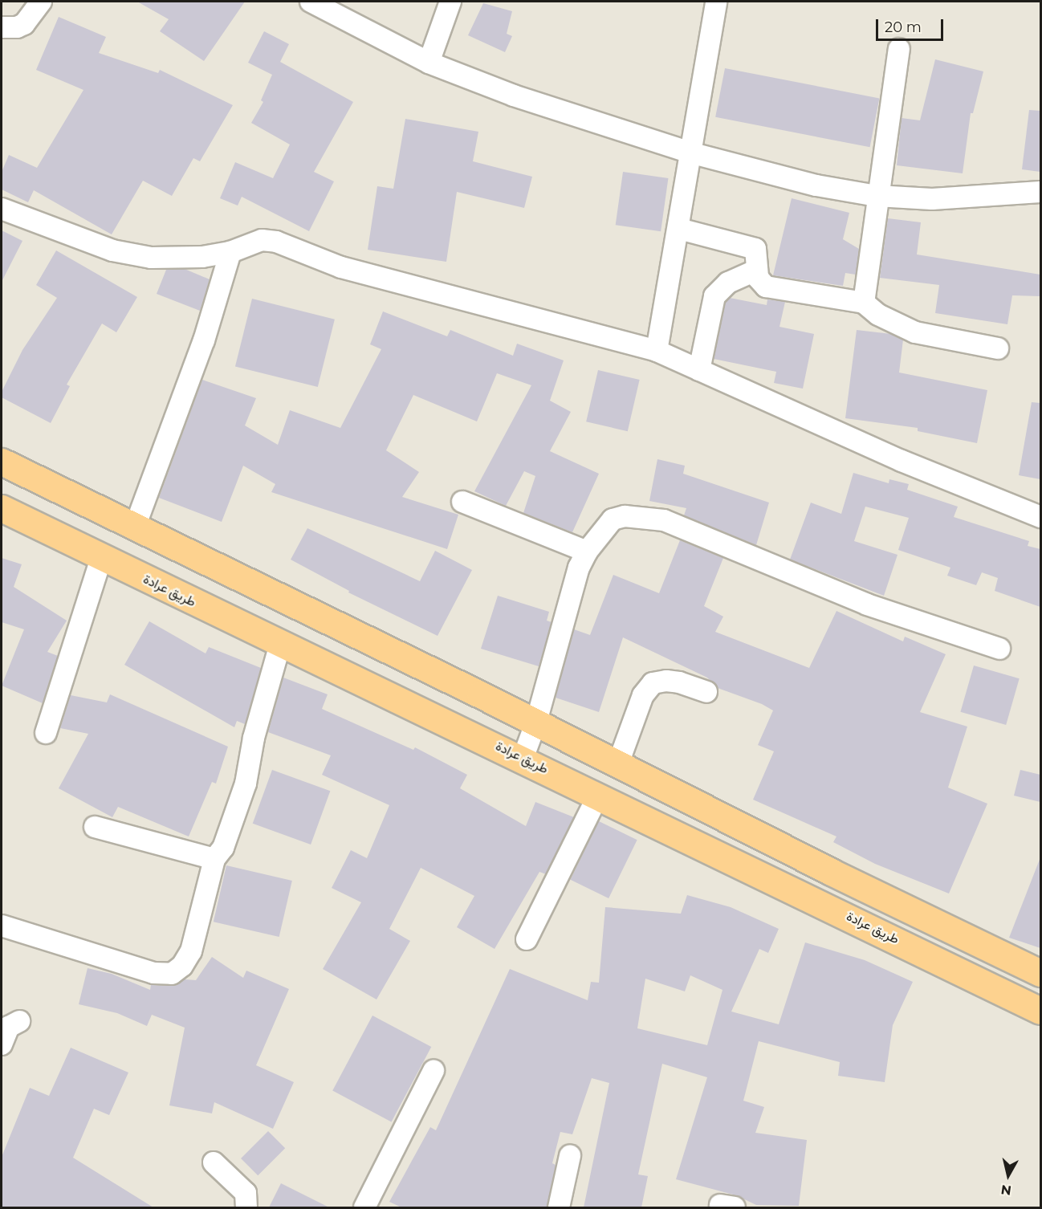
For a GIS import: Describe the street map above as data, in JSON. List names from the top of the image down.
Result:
{
  "streets": {
    "main road": ["طريق عرادة"]
  },
  "scale_bar": "20 m",
  "north": "bottom"
}
